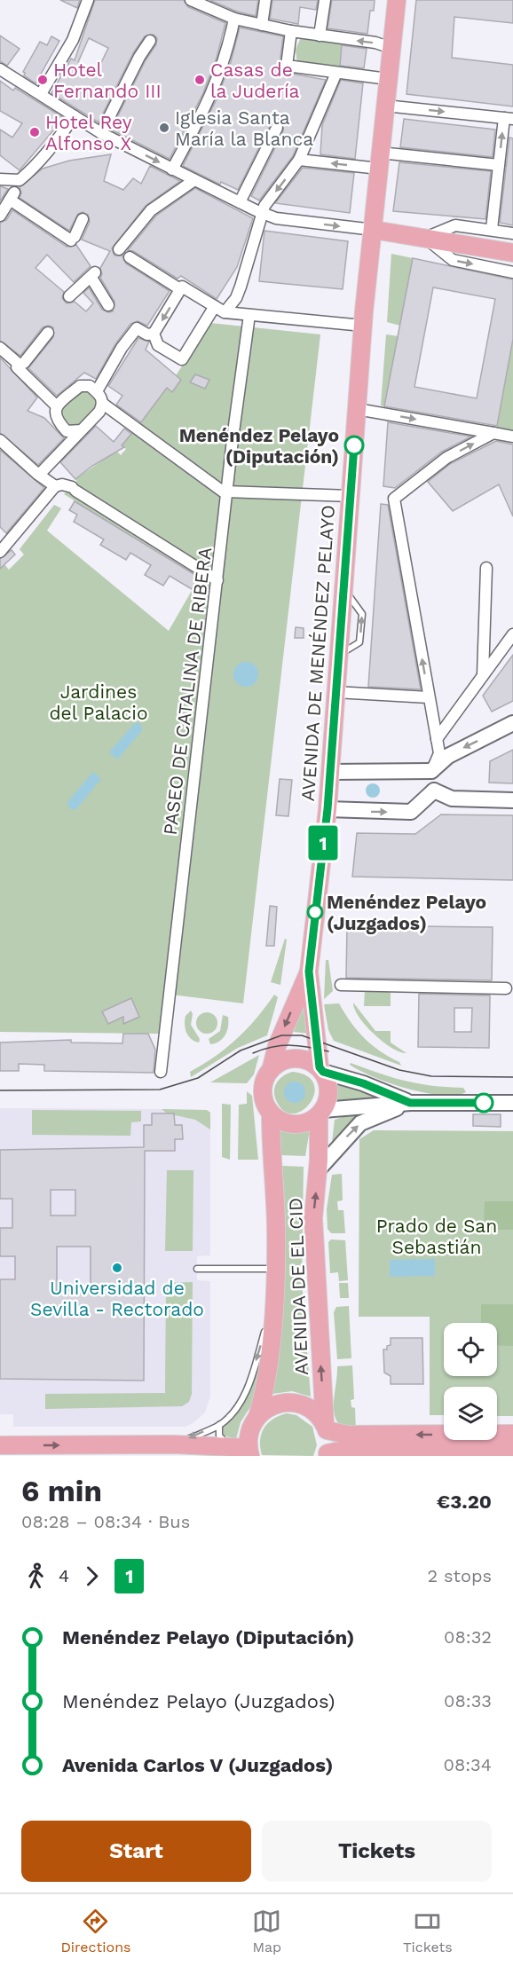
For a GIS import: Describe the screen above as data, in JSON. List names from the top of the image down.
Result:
{
  "streets": {
    "main road": ["AVENIDA DE MENÉNDEZ PELAYO", "AVENIDA DE EL CID"],
    "street": ["PASEO DE CATALINA DE RIBERA"]
  },
  "parks": ["Jardines del Palacio", "Prado de San Sebastián"],
  "places": [
    "Hotel Fernando III",
    "Casas de la Judería",
    "Iglesia Santa María la Blanca",
    "Hotel Rey Alfonso X",
    "Menéndez Pelayo (Diputación)",
    "Menéndez Pelayo (Juzgados)",
    "Universidad de Sevilla - Rectorado"
  ],
  "lines": ["bus line 1"],
  "page": {
    "on_map": "1",
    "heading": ["6 min", "08:28 – 08:34 · Bus", "€3.20"],
    "legs": ["4", "1", "2 stops"],
    "list": [
      {
        "name": "Menéndez Pelayo (Diputación)",
        "value": "08:32"
      },
      {
        "name": "Menéndez Pelayo (Juzgados)",
        "value": "08:33"
      },
      {
        "name": "Avenida Carlos V (Juzgados)",
        "value": "08:34"
      }
    ],
    "buttons": ["Start", "Tickets"],
    "tabs": ["Directions", "Map", "Tickets"]
  }
}
